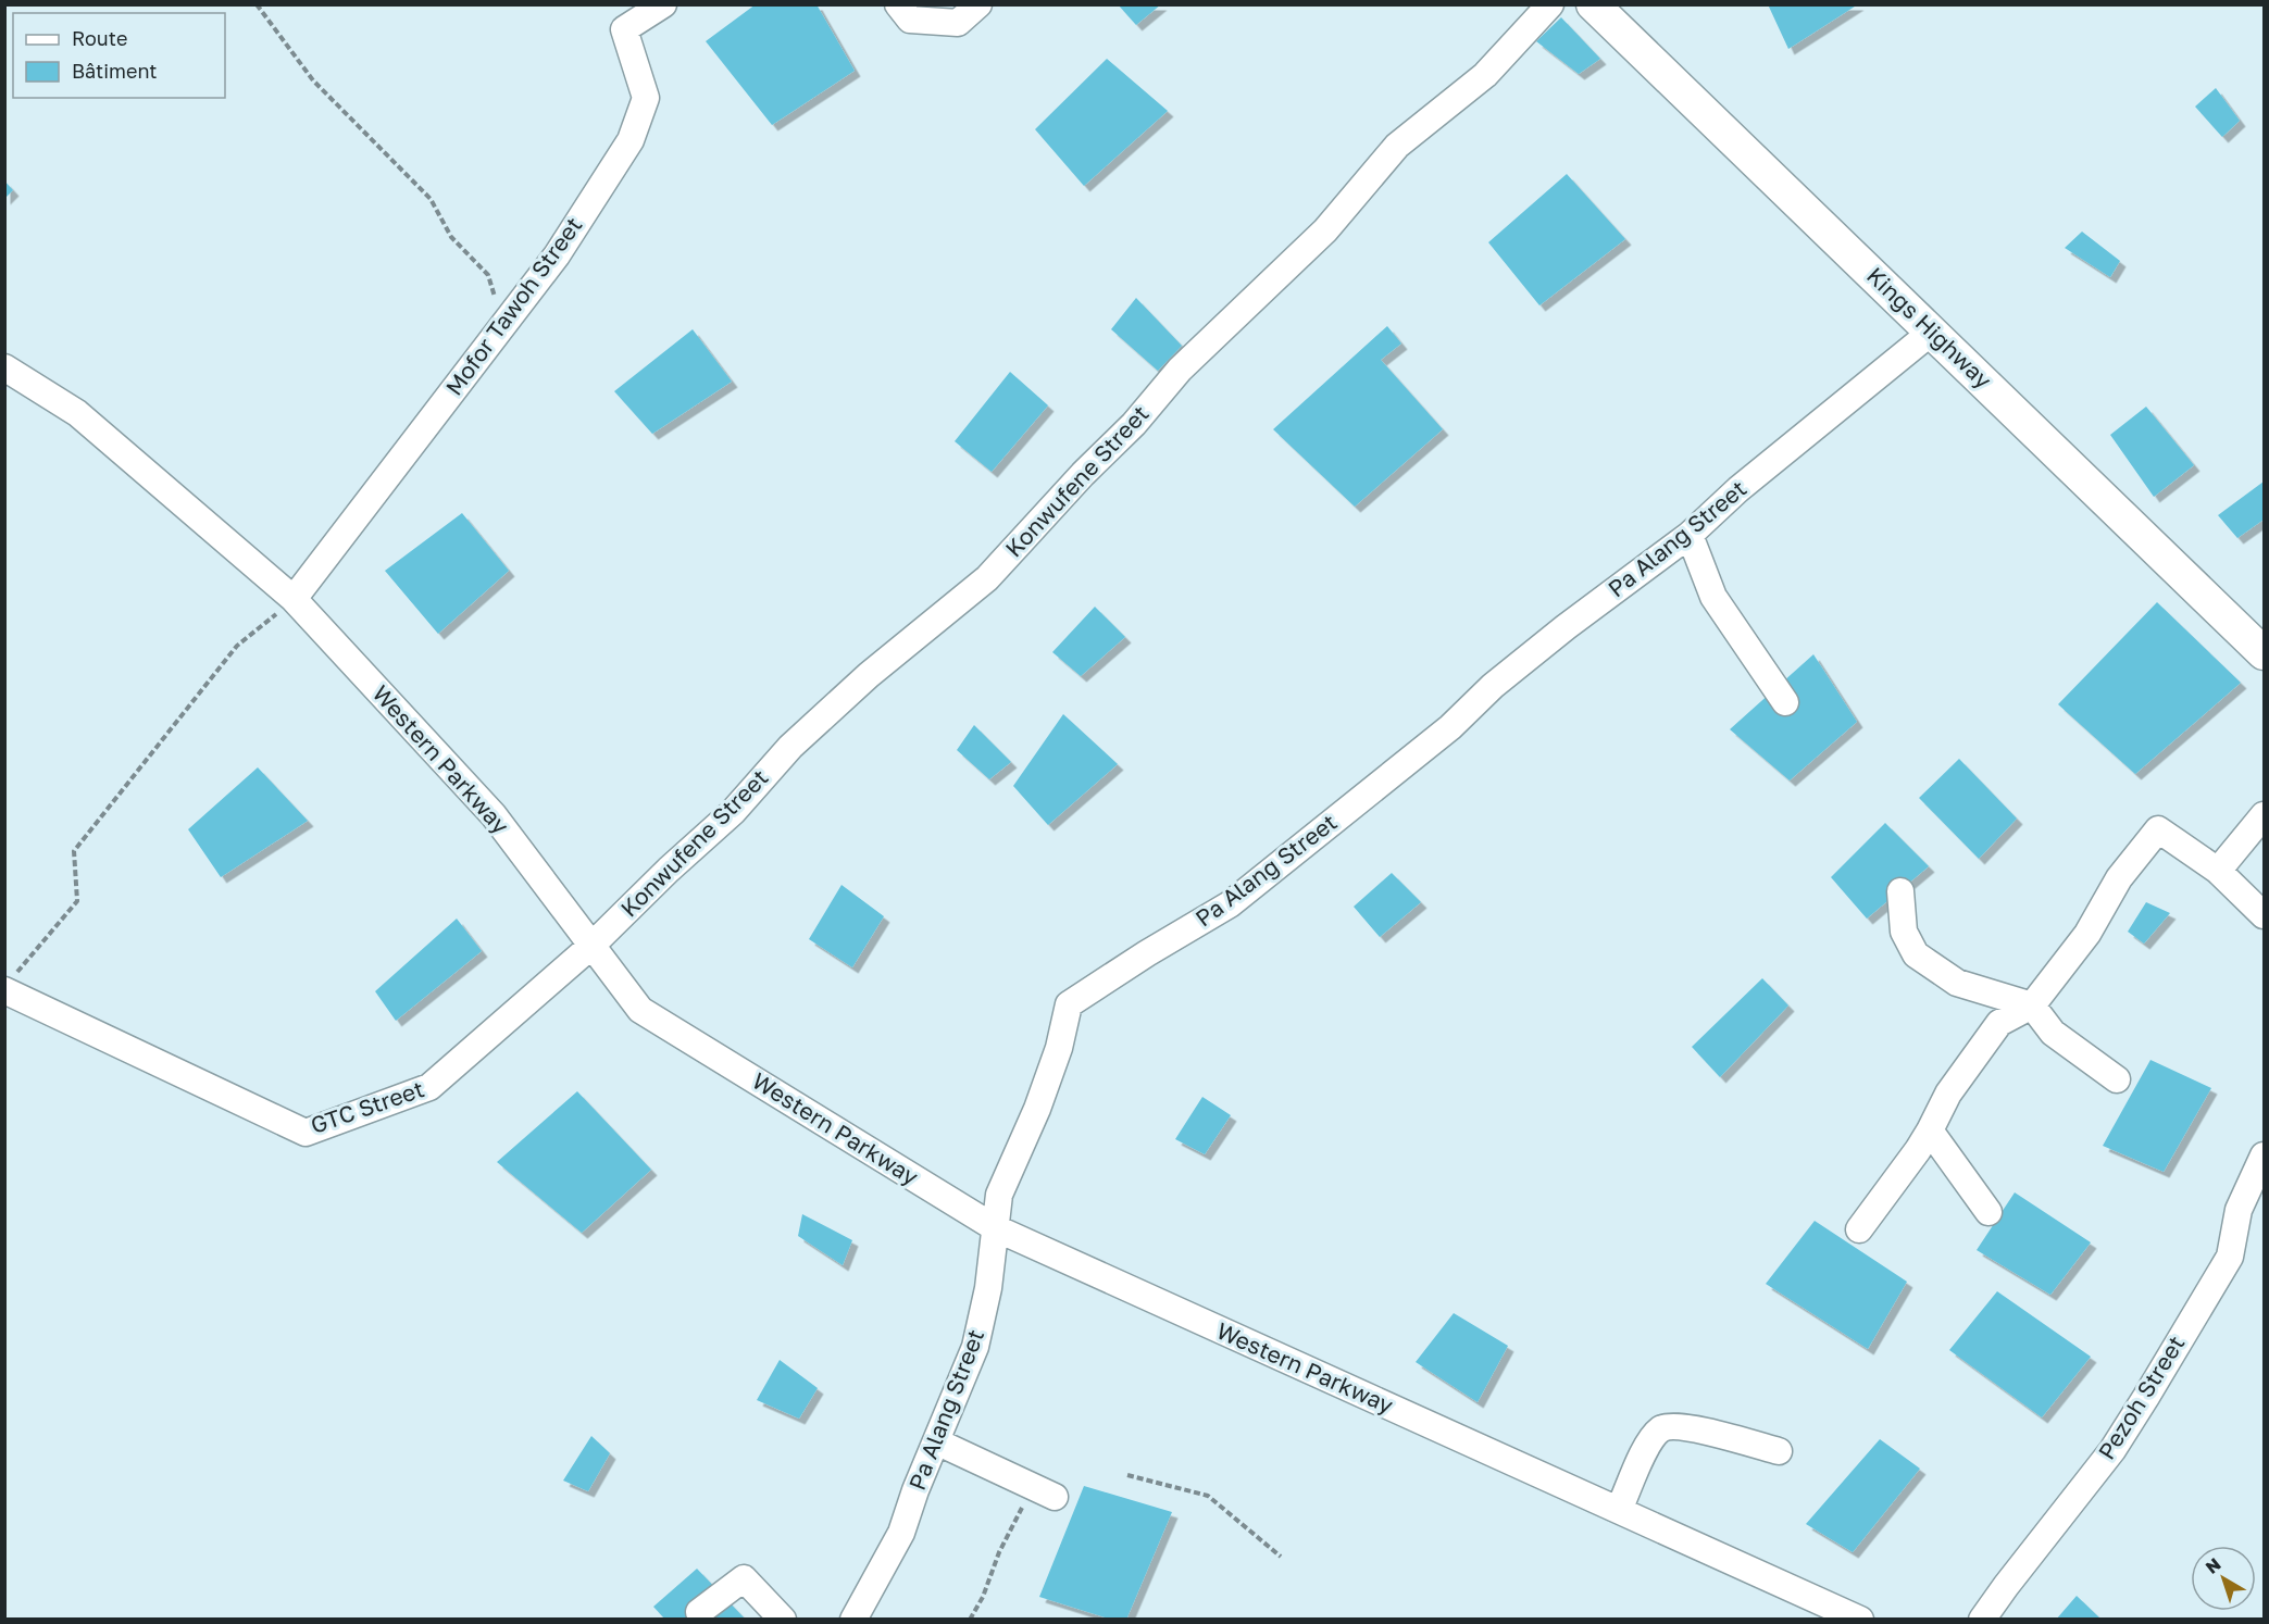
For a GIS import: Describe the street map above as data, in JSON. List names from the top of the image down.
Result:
{
  "streets": {
    "street": [
      "Mofor Tawoh Street",
      "Kings Highway",
      "Konwufene Street",
      "Pa Alang Street",
      "Western Parkway",
      "GTC Street",
      "Pezoh Street"
    ]
  },
  "crossings": [
    ["Mofor Tawoh Street", "Western Parkway"],
    ["Kings Highway", "Pa Alang Street"],
    ["Konwufene Street", "Western Parkway"],
    ["Konwufene Street", "GTC Street"],
    ["Pa Alang Street", "Western Parkway"],
    ["Western Parkway", "GTC Street"]
  ],
  "legend": ["Route", "Bâtiment"],
  "north": "top left"
}
